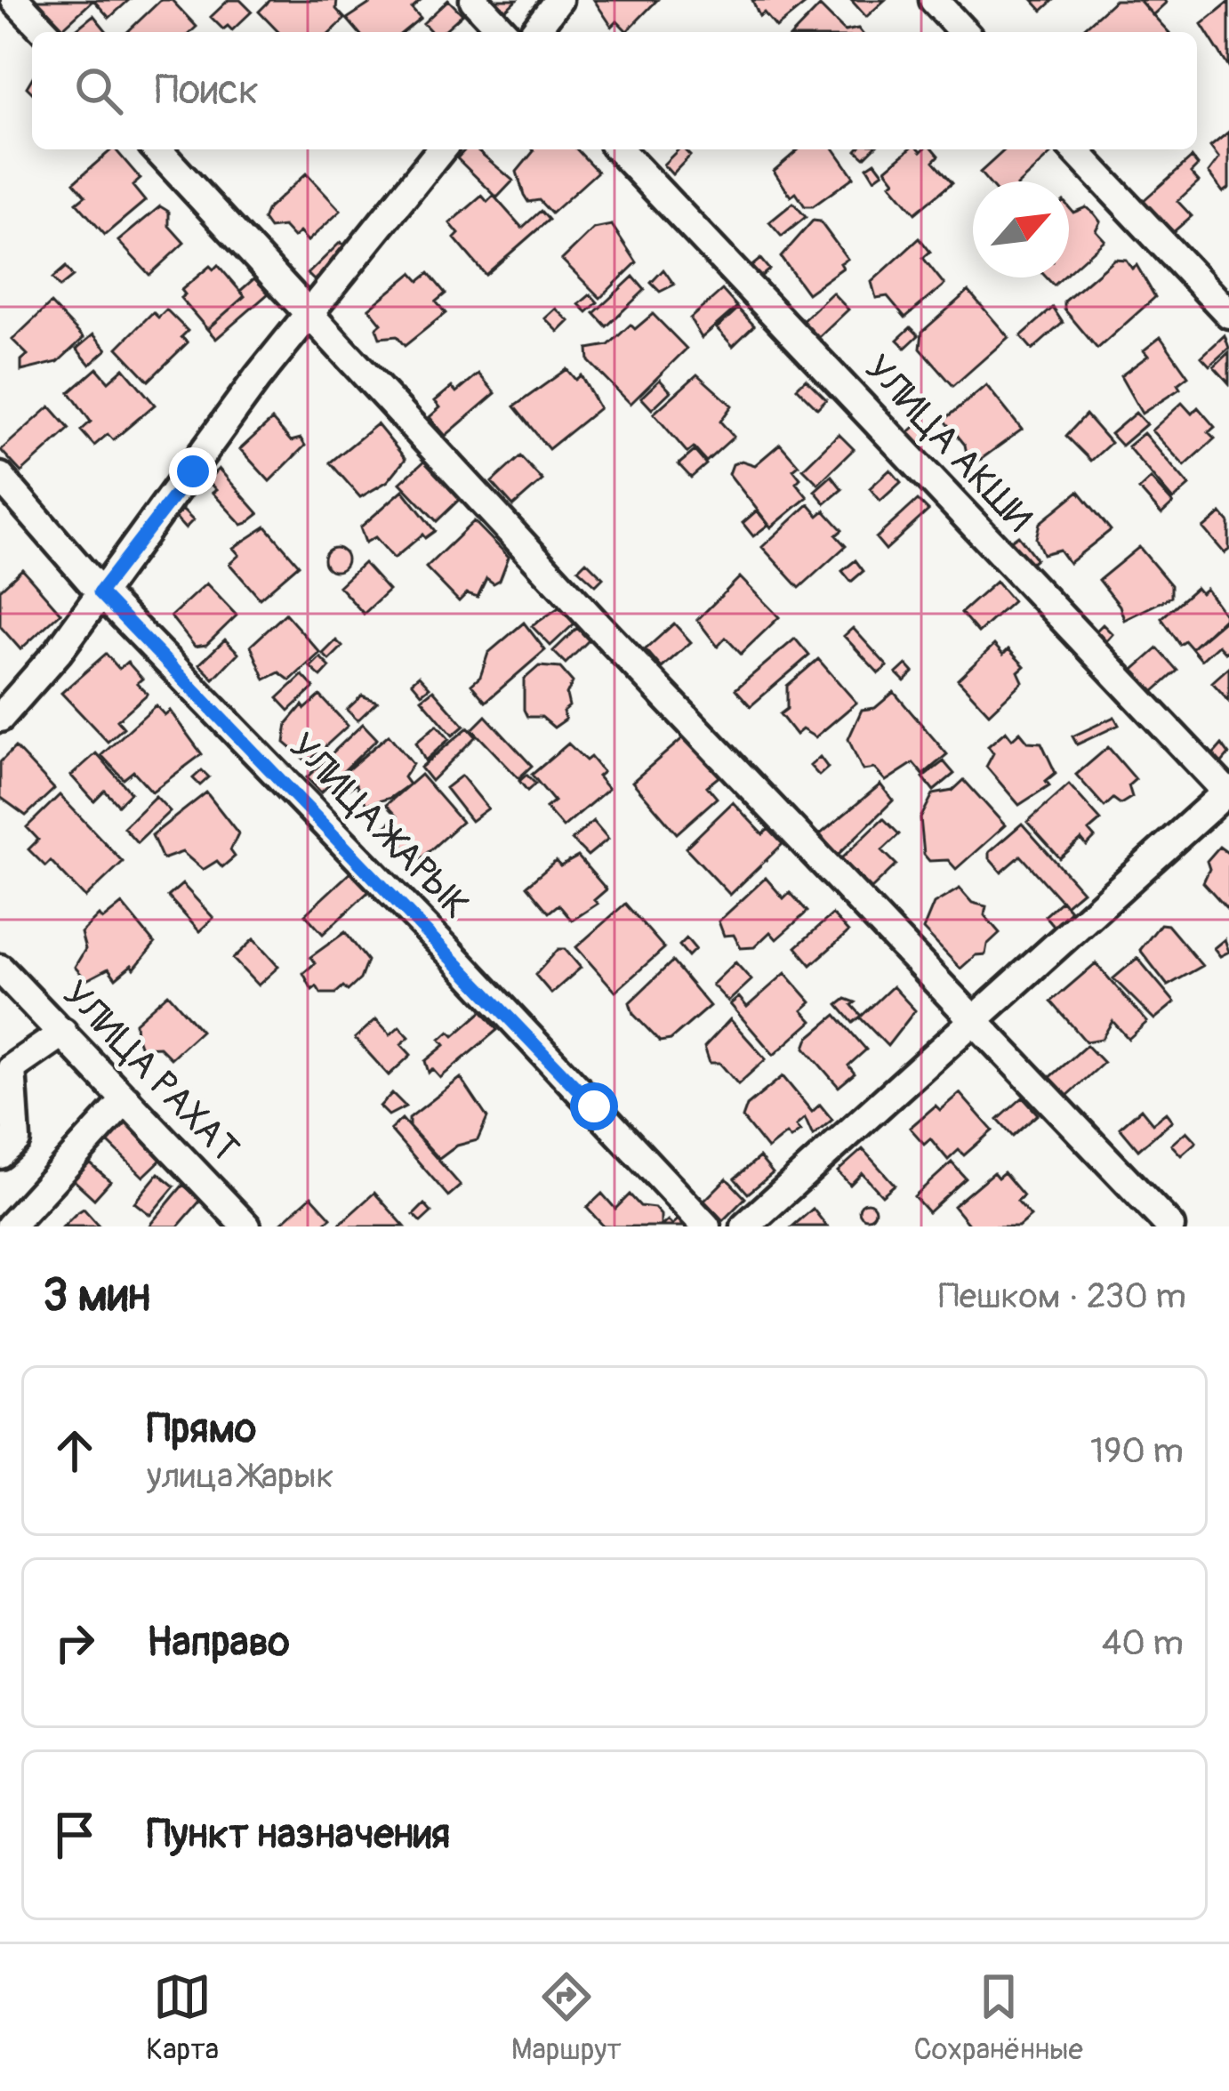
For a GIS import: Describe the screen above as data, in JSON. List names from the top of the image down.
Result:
{
  "streets": {
    "street": ["УЛИЦА АКШИ", "УЛИЦА ЖАРЫК", "УЛИЦА РАХАТ"]
  },
  "north": "top right",
  "page": {
    "search": "Поиск",
    "heading": ["3 мин", "Пешком · 230 m"],
    "list": [
      ["Прямо", "улица Жарык", "190 m"],
      ["Направо", "40 m"],
      "Пункт назначения"
    ],
    "nav": ["Карта", "Маршрут", "Сохранённые"]
  }
}
